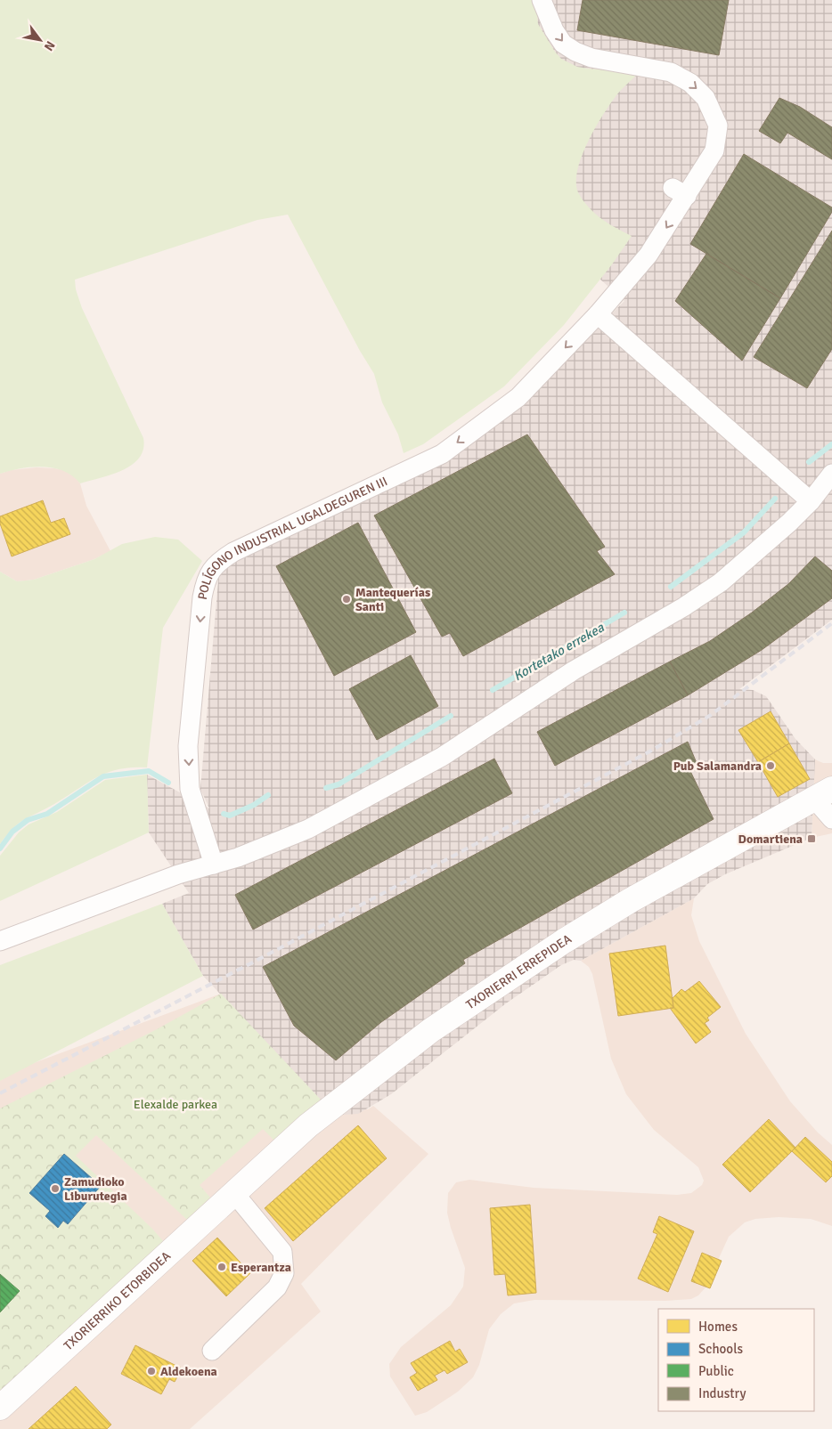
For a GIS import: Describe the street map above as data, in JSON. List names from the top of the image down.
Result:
{
  "streets": {
    "street": ["POLÍGONO INDUSTRIAL UGALDEGUREN III", "TXORIERRI ERREPIDEA", "TXORIERRIKO ETORBIDEA"]
  },
  "crossings": [
    ["TXORIERRI ERREPIDEA", "TXORIERRIKO ETORBIDEA"]
  ],
  "water": ["Kortetako errekea"],
  "parks": ["Elexalde parkea"],
  "places": {
    "other": [
      "Mantequerías Santi",
      "Pub Salamandra",
      "Zamudioko Liburutegia",
      "Esperantza",
      "Aldekoena"
    ],
    "transit": ["Domartiena"]
  },
  "legend": [
    "Homes",
    "Schools",
    "Public",
    "Industry"
  ],
  "north": "bottom right"
}
